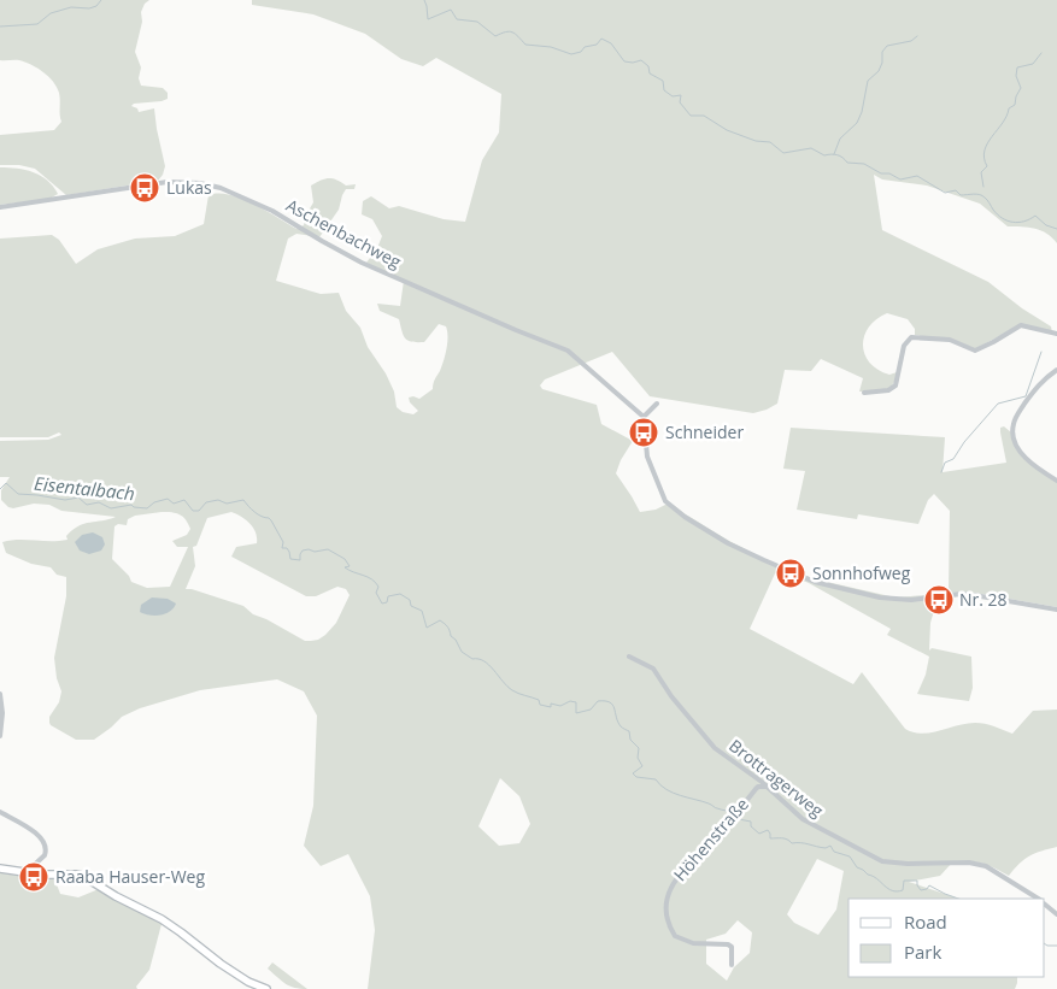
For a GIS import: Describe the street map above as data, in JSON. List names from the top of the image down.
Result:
{
  "streets": {
    "street": ["Aschenbachweg", "Brottragerweg", "Höhenstraße"]
  },
  "crossings": [
    ["Brottragerweg", "Höhenstraße"]
  ],
  "water": ["Eisentalbach"],
  "places": {
    "bus stop": [
      "Lukas",
      "Schneider",
      "Sonnhofweg",
      "Nr. 28",
      "Raaba Hauser-Weg"
    ]
  },
  "legend": ["Road", "Park"]
}
